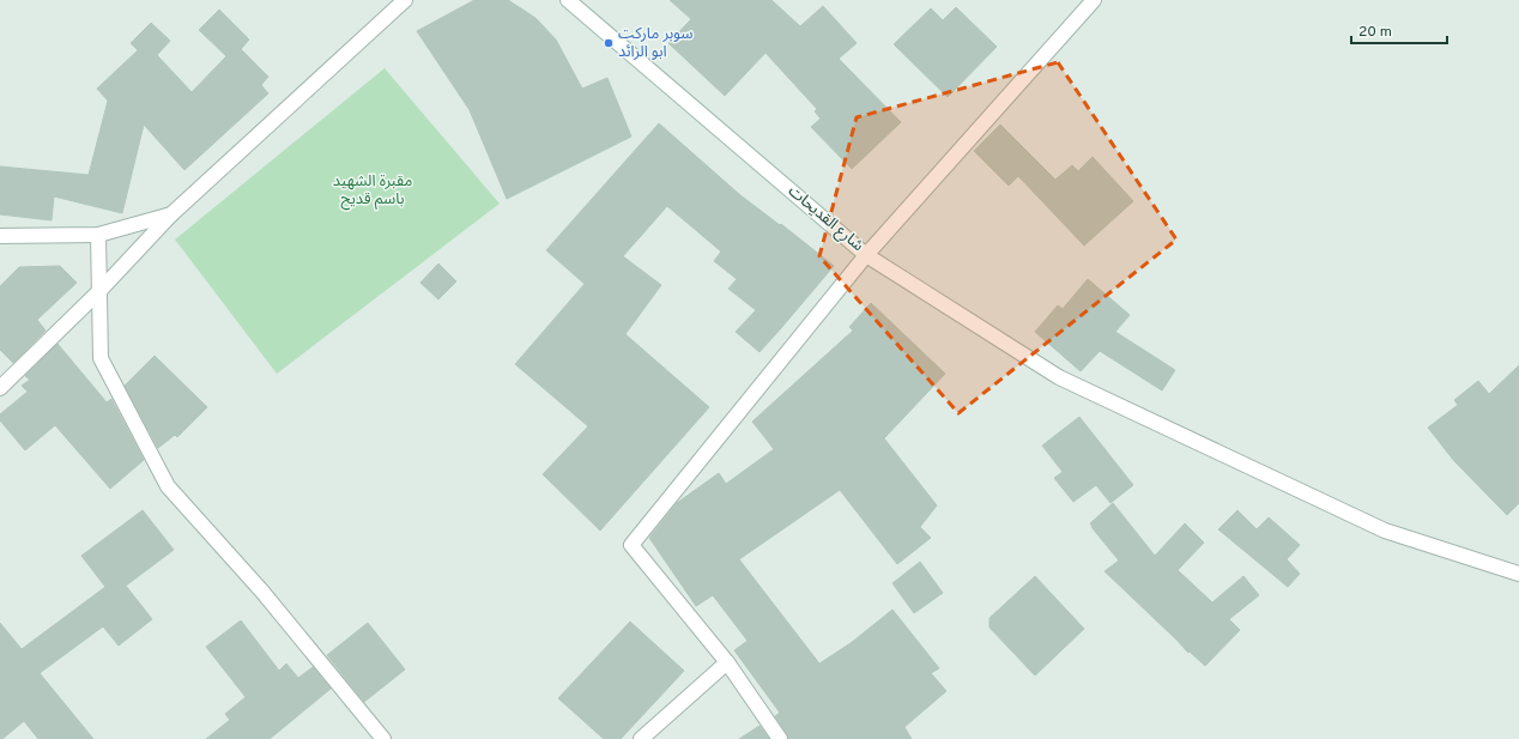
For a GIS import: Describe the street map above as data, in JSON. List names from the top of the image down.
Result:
{
  "streets": {
    "street": ["شارع القديحات"]
  },
  "parks": ["مقبرة الشهيد باسم قديح"],
  "places": ["سوبر ماركت ابو الرائد"],
  "scale_bar": "20 m"
}
